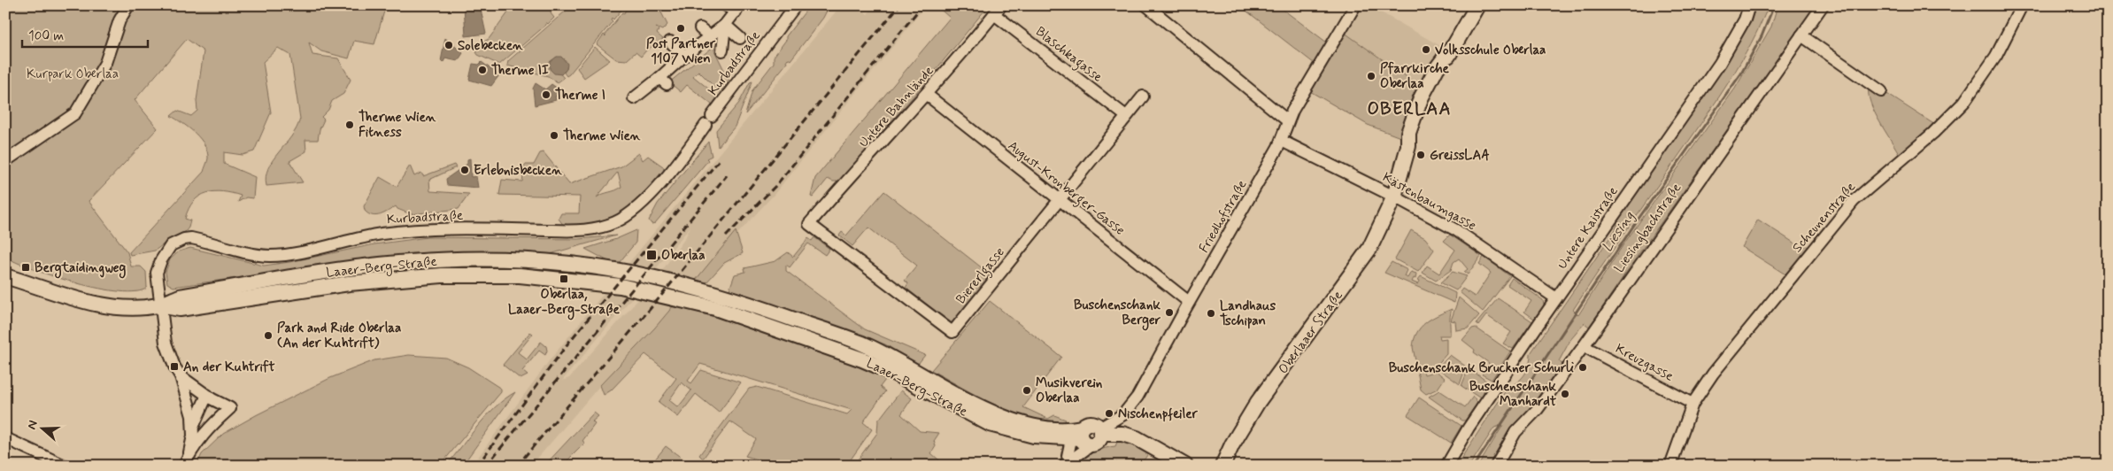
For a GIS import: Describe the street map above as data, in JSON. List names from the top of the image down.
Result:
{
  "streets": {
    "main road": ["Laaer-Berg-Straße", "Oberlaaer Straße"],
    "street": [
      "Blaschkagasse",
      "Kurbadstraße",
      "Untere Bahnlände",
      "August-Kronberger-Gasse",
      "Kästenbaumgasse",
      "Friedhofstraße",
      "Scheunenstraße",
      "Untere Kaistraße",
      "Liesingbachstraße",
      "Biererlgasse",
      "Kreuzgasse"
    ]
  },
  "crossings": [
    ["Blaschkagasse", "Untere Bahnlände"],
    ["Blaschkagasse", "Biererlgasse"],
    ["Kurbadstraße", "Laaer-Berg-Straße"],
    ["Untere Bahnlände", "August-Kronberger-Gasse"],
    ["Untere Bahnlände", "Biererlgasse"],
    ["August-Kronberger-Gasse", "Friedhofstraße"],
    ["August-Kronberger-Gasse", "Biererlgasse"],
    ["Kästenbaumgasse", "Friedhofstraße"],
    ["Kästenbaumgasse", "Untere Kaistraße"],
    ["Kästenbaumgasse", "Oberlaaer Straße"],
    ["Friedhofstraße", "Laaer-Berg-Straße"],
    ["Scheunenstraße", "Kreuzgasse"],
    ["Liesingbachstraße", "Kreuzgasse"]
  ],
  "districts": ["OBERLAA"],
  "water": ["Liesing"],
  "parks": ["Kurpark Oberlaa"],
  "places": {
    "other": [
      "Post Partner 1107 Wien",
      "Solebecken",
      "Volksschule Oberlaa",
      "Therme II",
      "Pfarrkirche Oberlaa",
      "Therme I",
      "Therme Wien Fitness",
      "Therme Wien",
      "GreissLAA",
      "Erlebnisbecken",
      "Buschenschank Berger",
      "Landhaus Tschipan",
      "Park and Ride Oberlaa (An der Kuhtrift)",
      "Buschenschank Bruckner Schurli",
      "Musikverein Oberlaa",
      "Buschenschank Manhardt",
      "Nischenpfeiler"
    ],
    "transit": [
      "Oberlaa",
      "Bergtaidingweg",
      "Oberlaa, Laaer-Berg-Straße",
      "An der Kuhtrift"
    ]
  },
  "scale_bar": "100 m",
  "north": "left"
}
